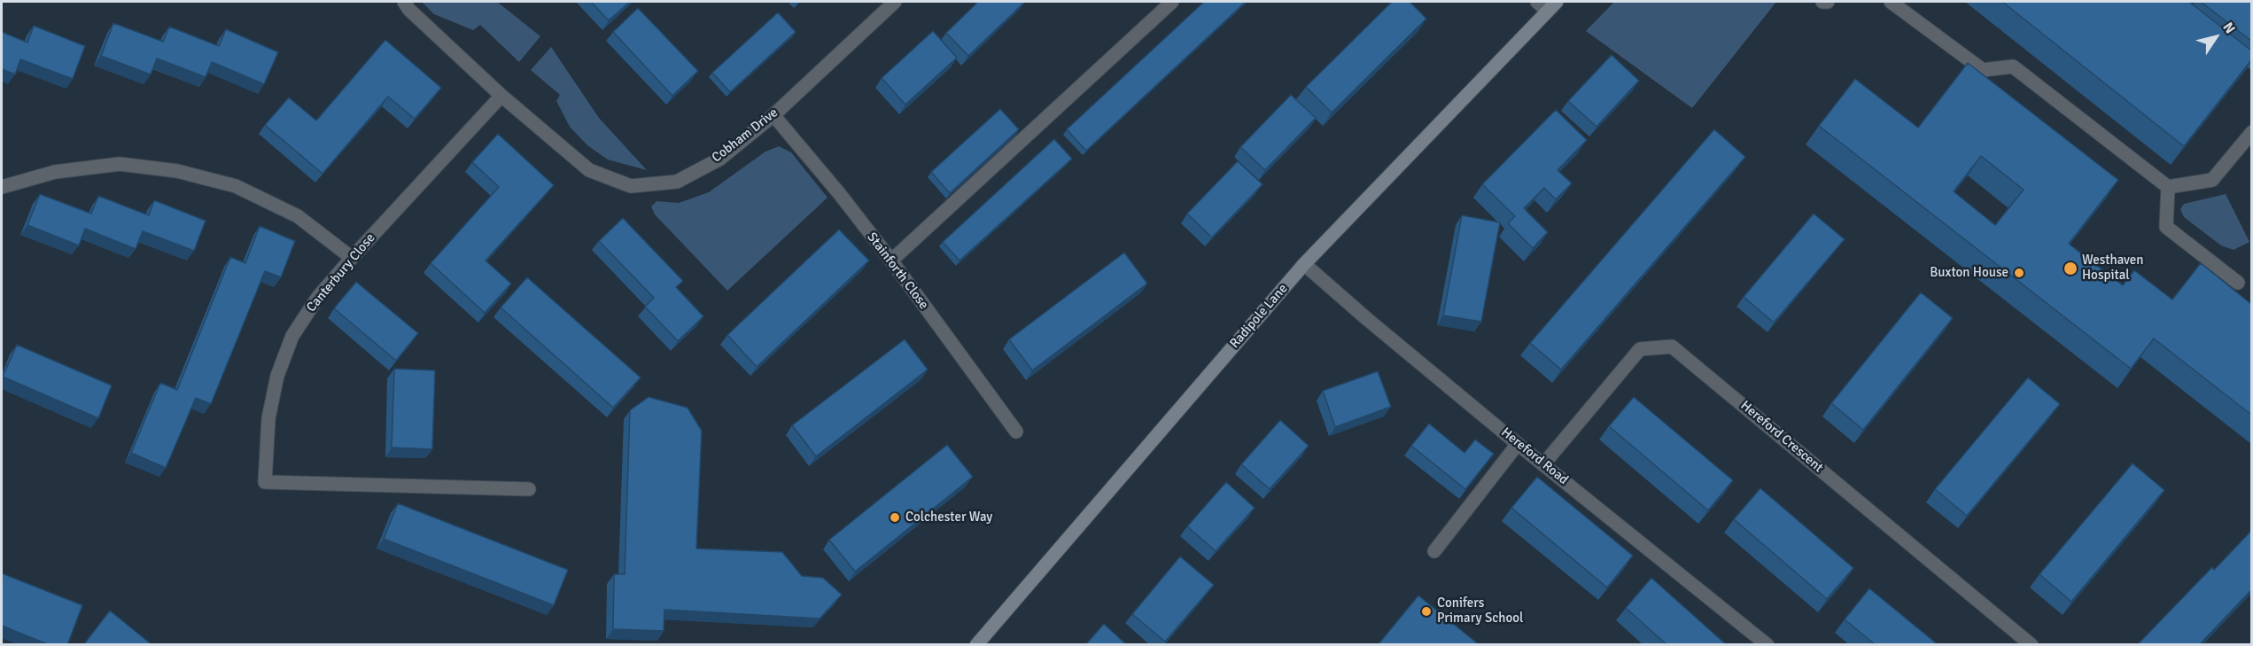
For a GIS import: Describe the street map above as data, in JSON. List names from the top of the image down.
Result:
{
  "streets": {
    "main road": ["Radipole Lane"],
    "street": [
      "Cobham Drive",
      "Stainforth Close",
      "Canterbury Close",
      "Hereford Crescent",
      "Hereford Road"
    ]
  },
  "crossings": [
    ["Cobham Drive", "Stainforth Close"],
    ["Cobham Drive", "Canterbury Close"],
    ["Radipole Lane", "Hereford Road"],
    ["Hereford Crescent", "Hereford Road"]
  ],
  "places": [
    "Westhaven Hospital",
    "Buxton House",
    "Colchester Way",
    "Conifers Primary School"
  ],
  "north": "top right"
}
